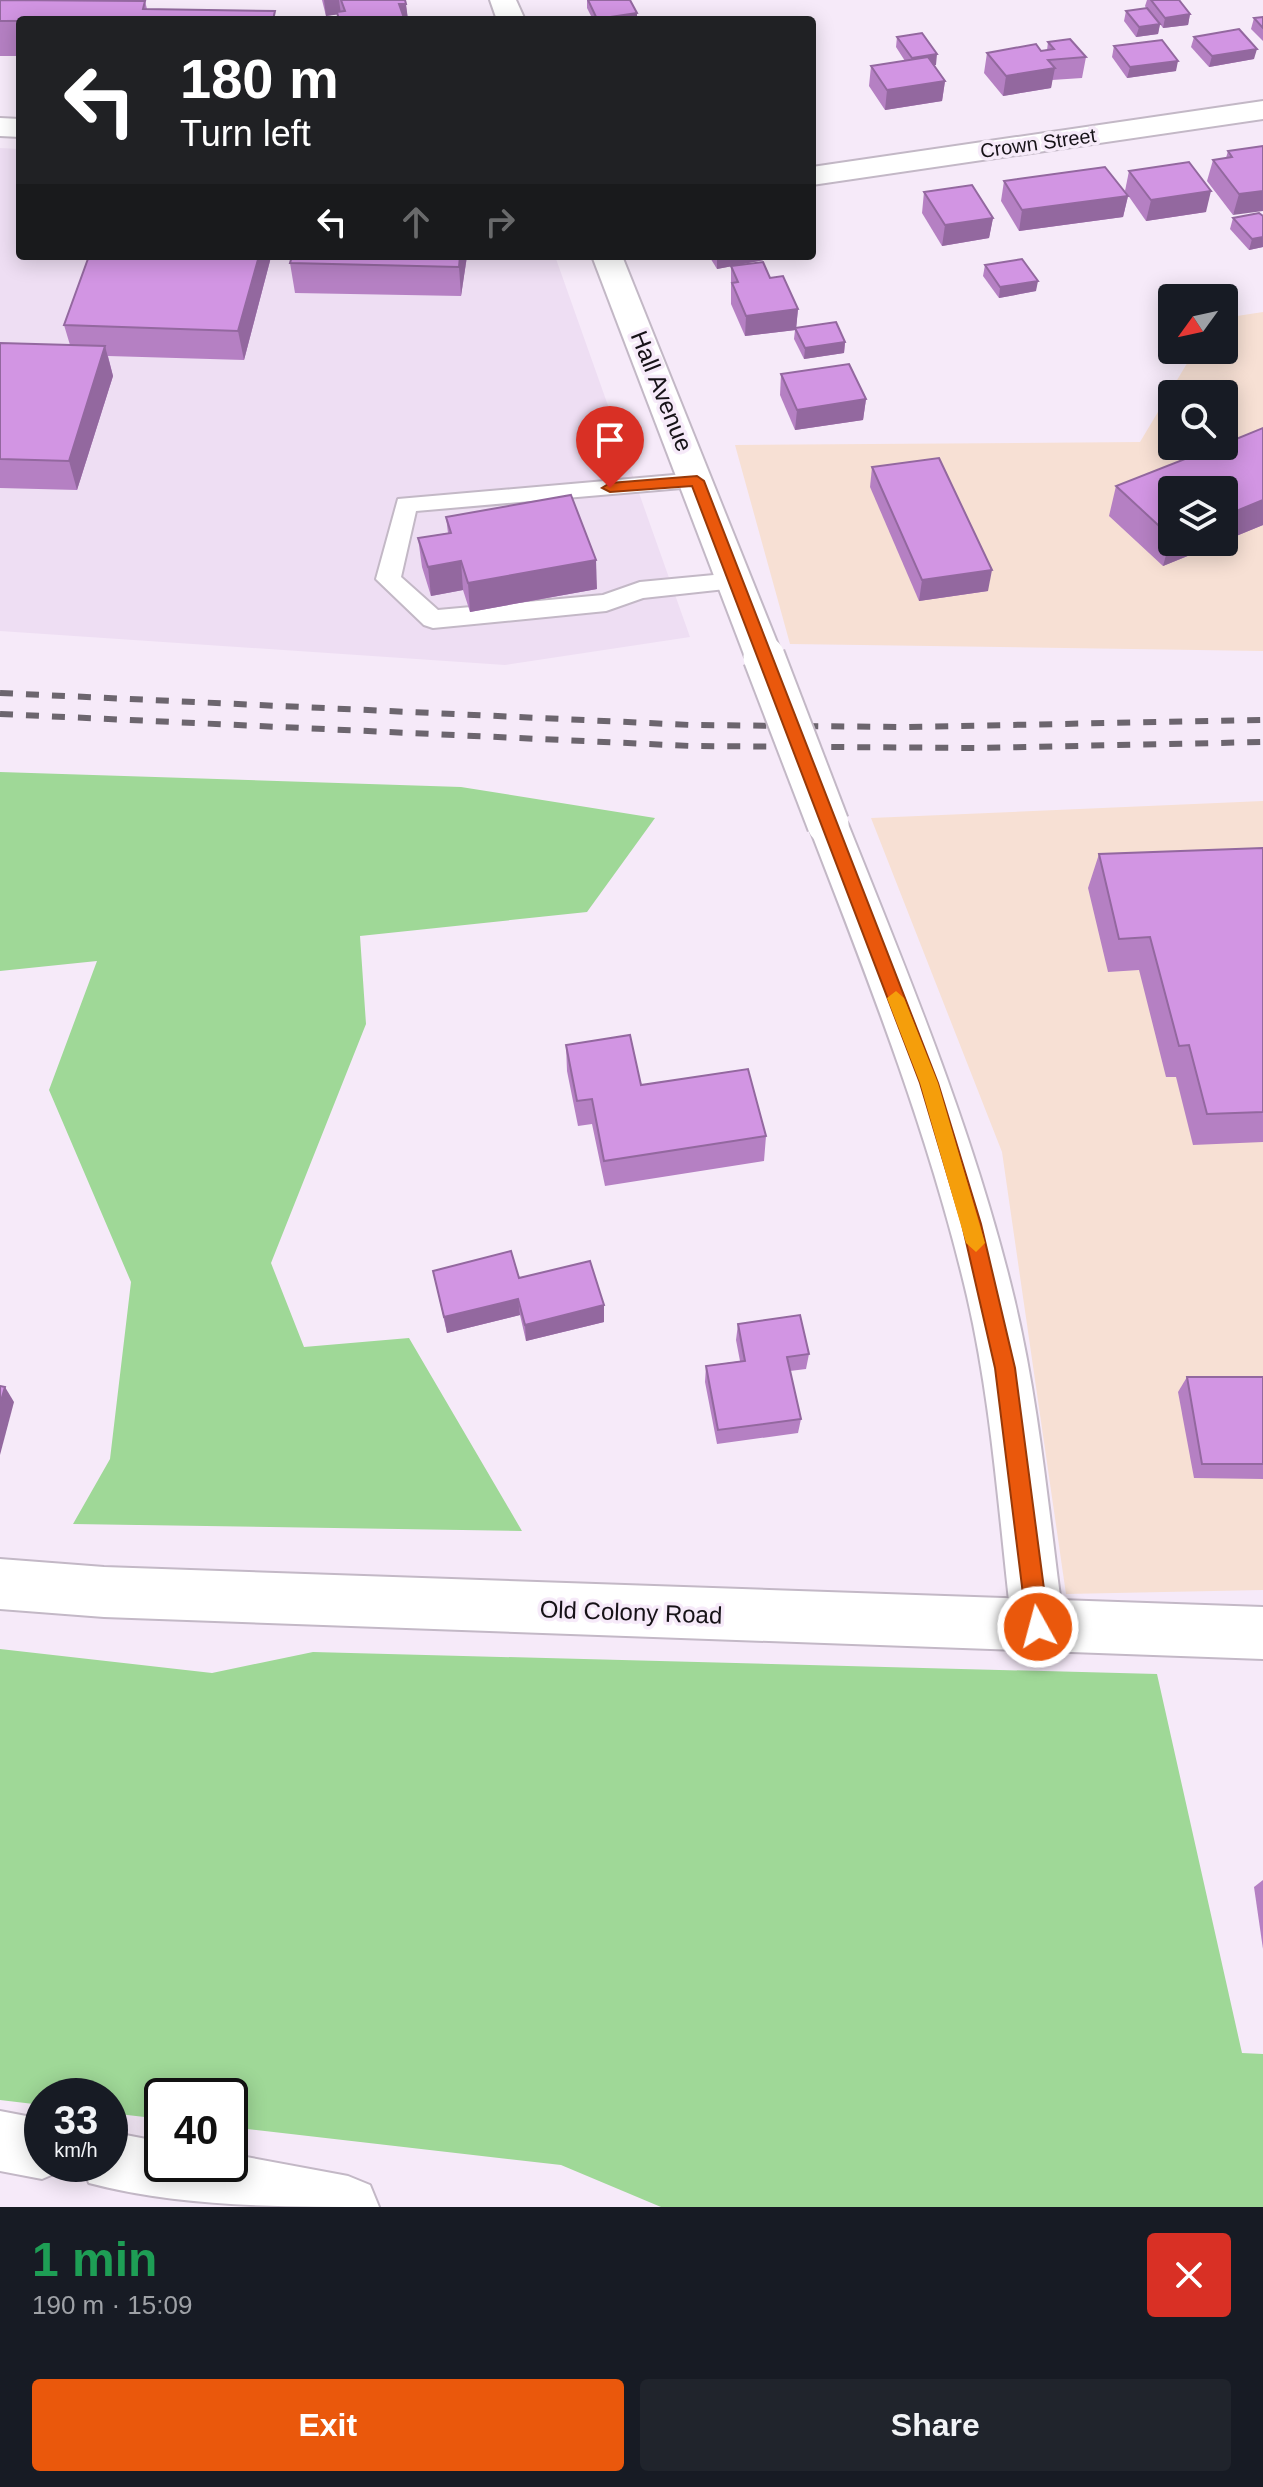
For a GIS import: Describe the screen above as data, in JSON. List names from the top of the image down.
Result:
{
  "streets": {
    "street": ["Crown Street", "Hall Avenue", "Old Colony Road"]
  },
  "crossings": [
    ["Hall Avenue", "Old Colony Road"]
  ],
  "north": "bottom left",
  "page": {
    "turn": ["180 m", "Turn left"],
    "speed": "33 km/h",
    "limit": "40",
    "heading": ["1 min", "190 m · 15:09"],
    "buttons": ["Exit", "Share"]
  }
}
